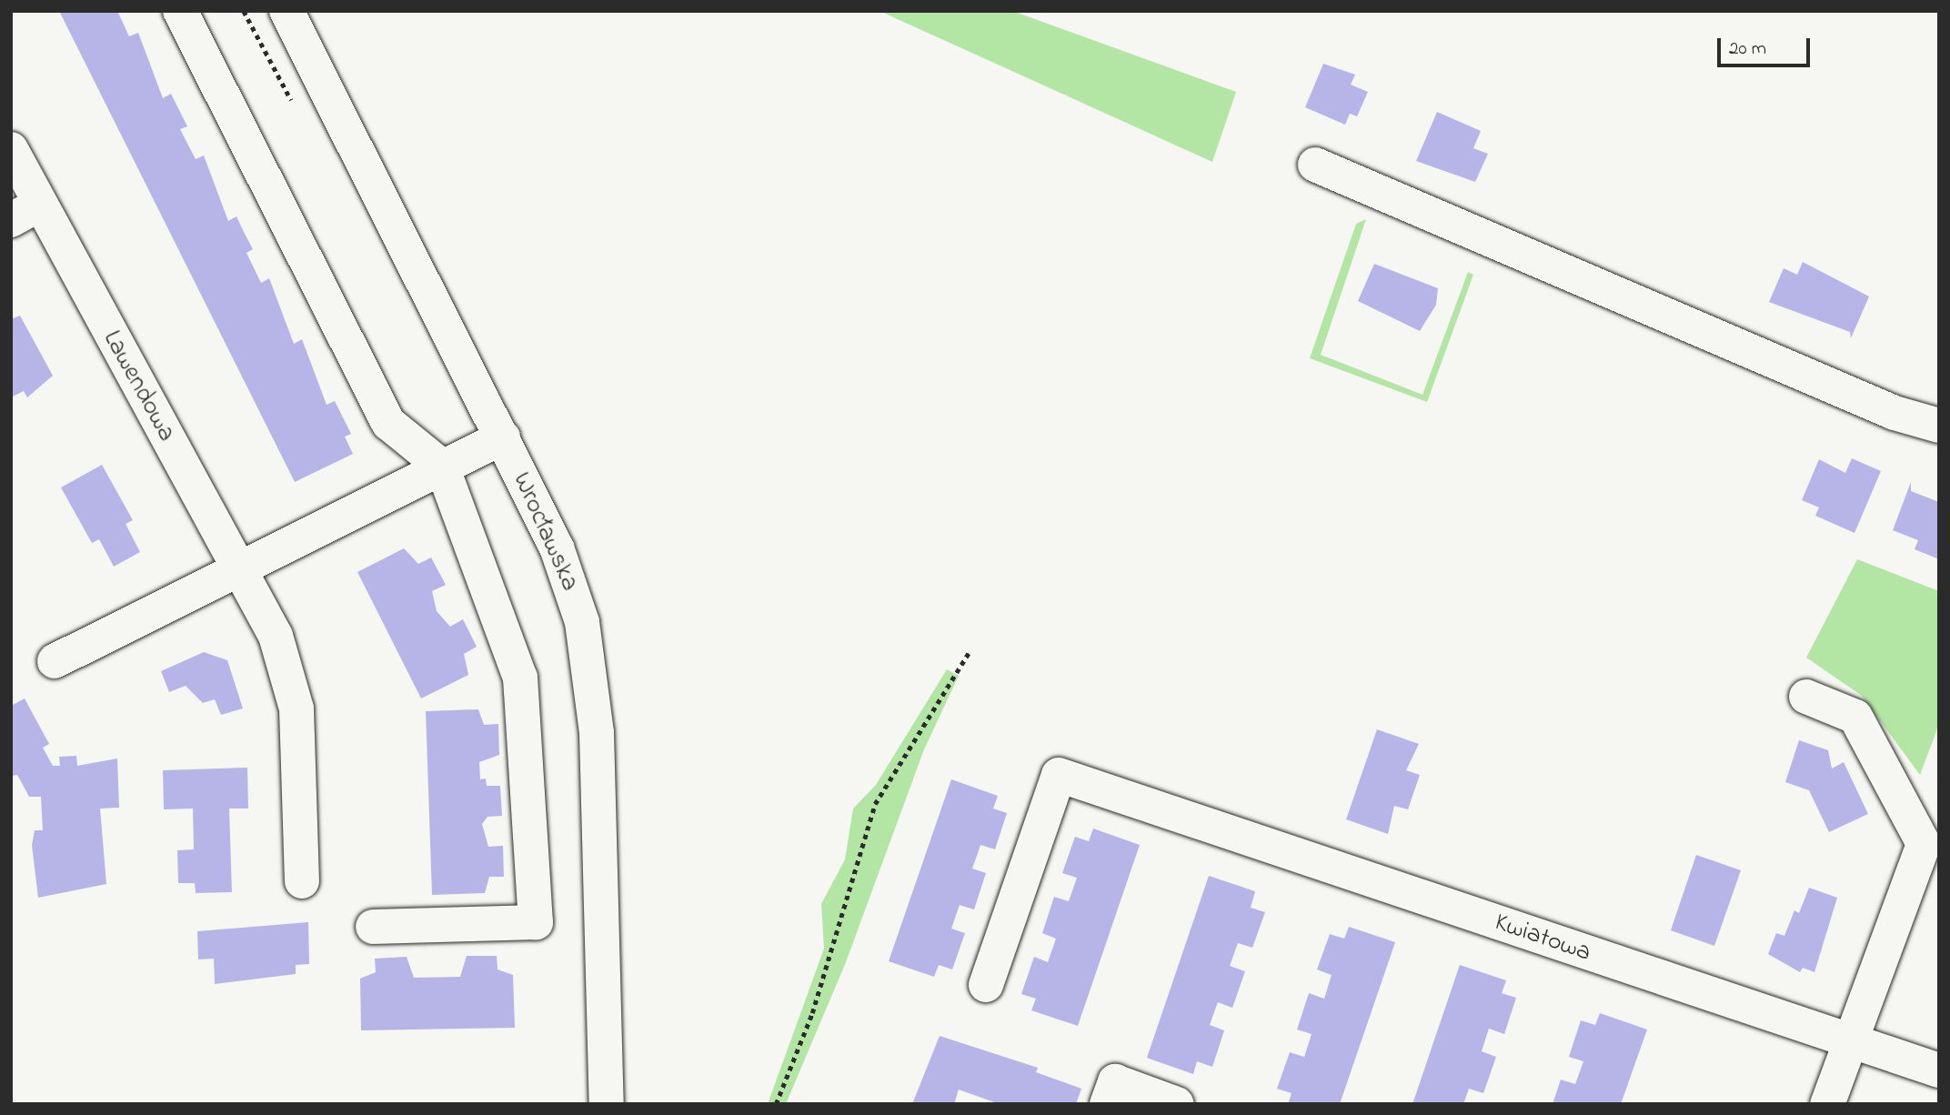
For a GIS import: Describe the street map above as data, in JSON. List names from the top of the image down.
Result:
{
  "streets": {
    "street": ["Lawendowa", "Wrocławska", "Kwiatowa"]
  },
  "scale_bar": "20 m"
}
